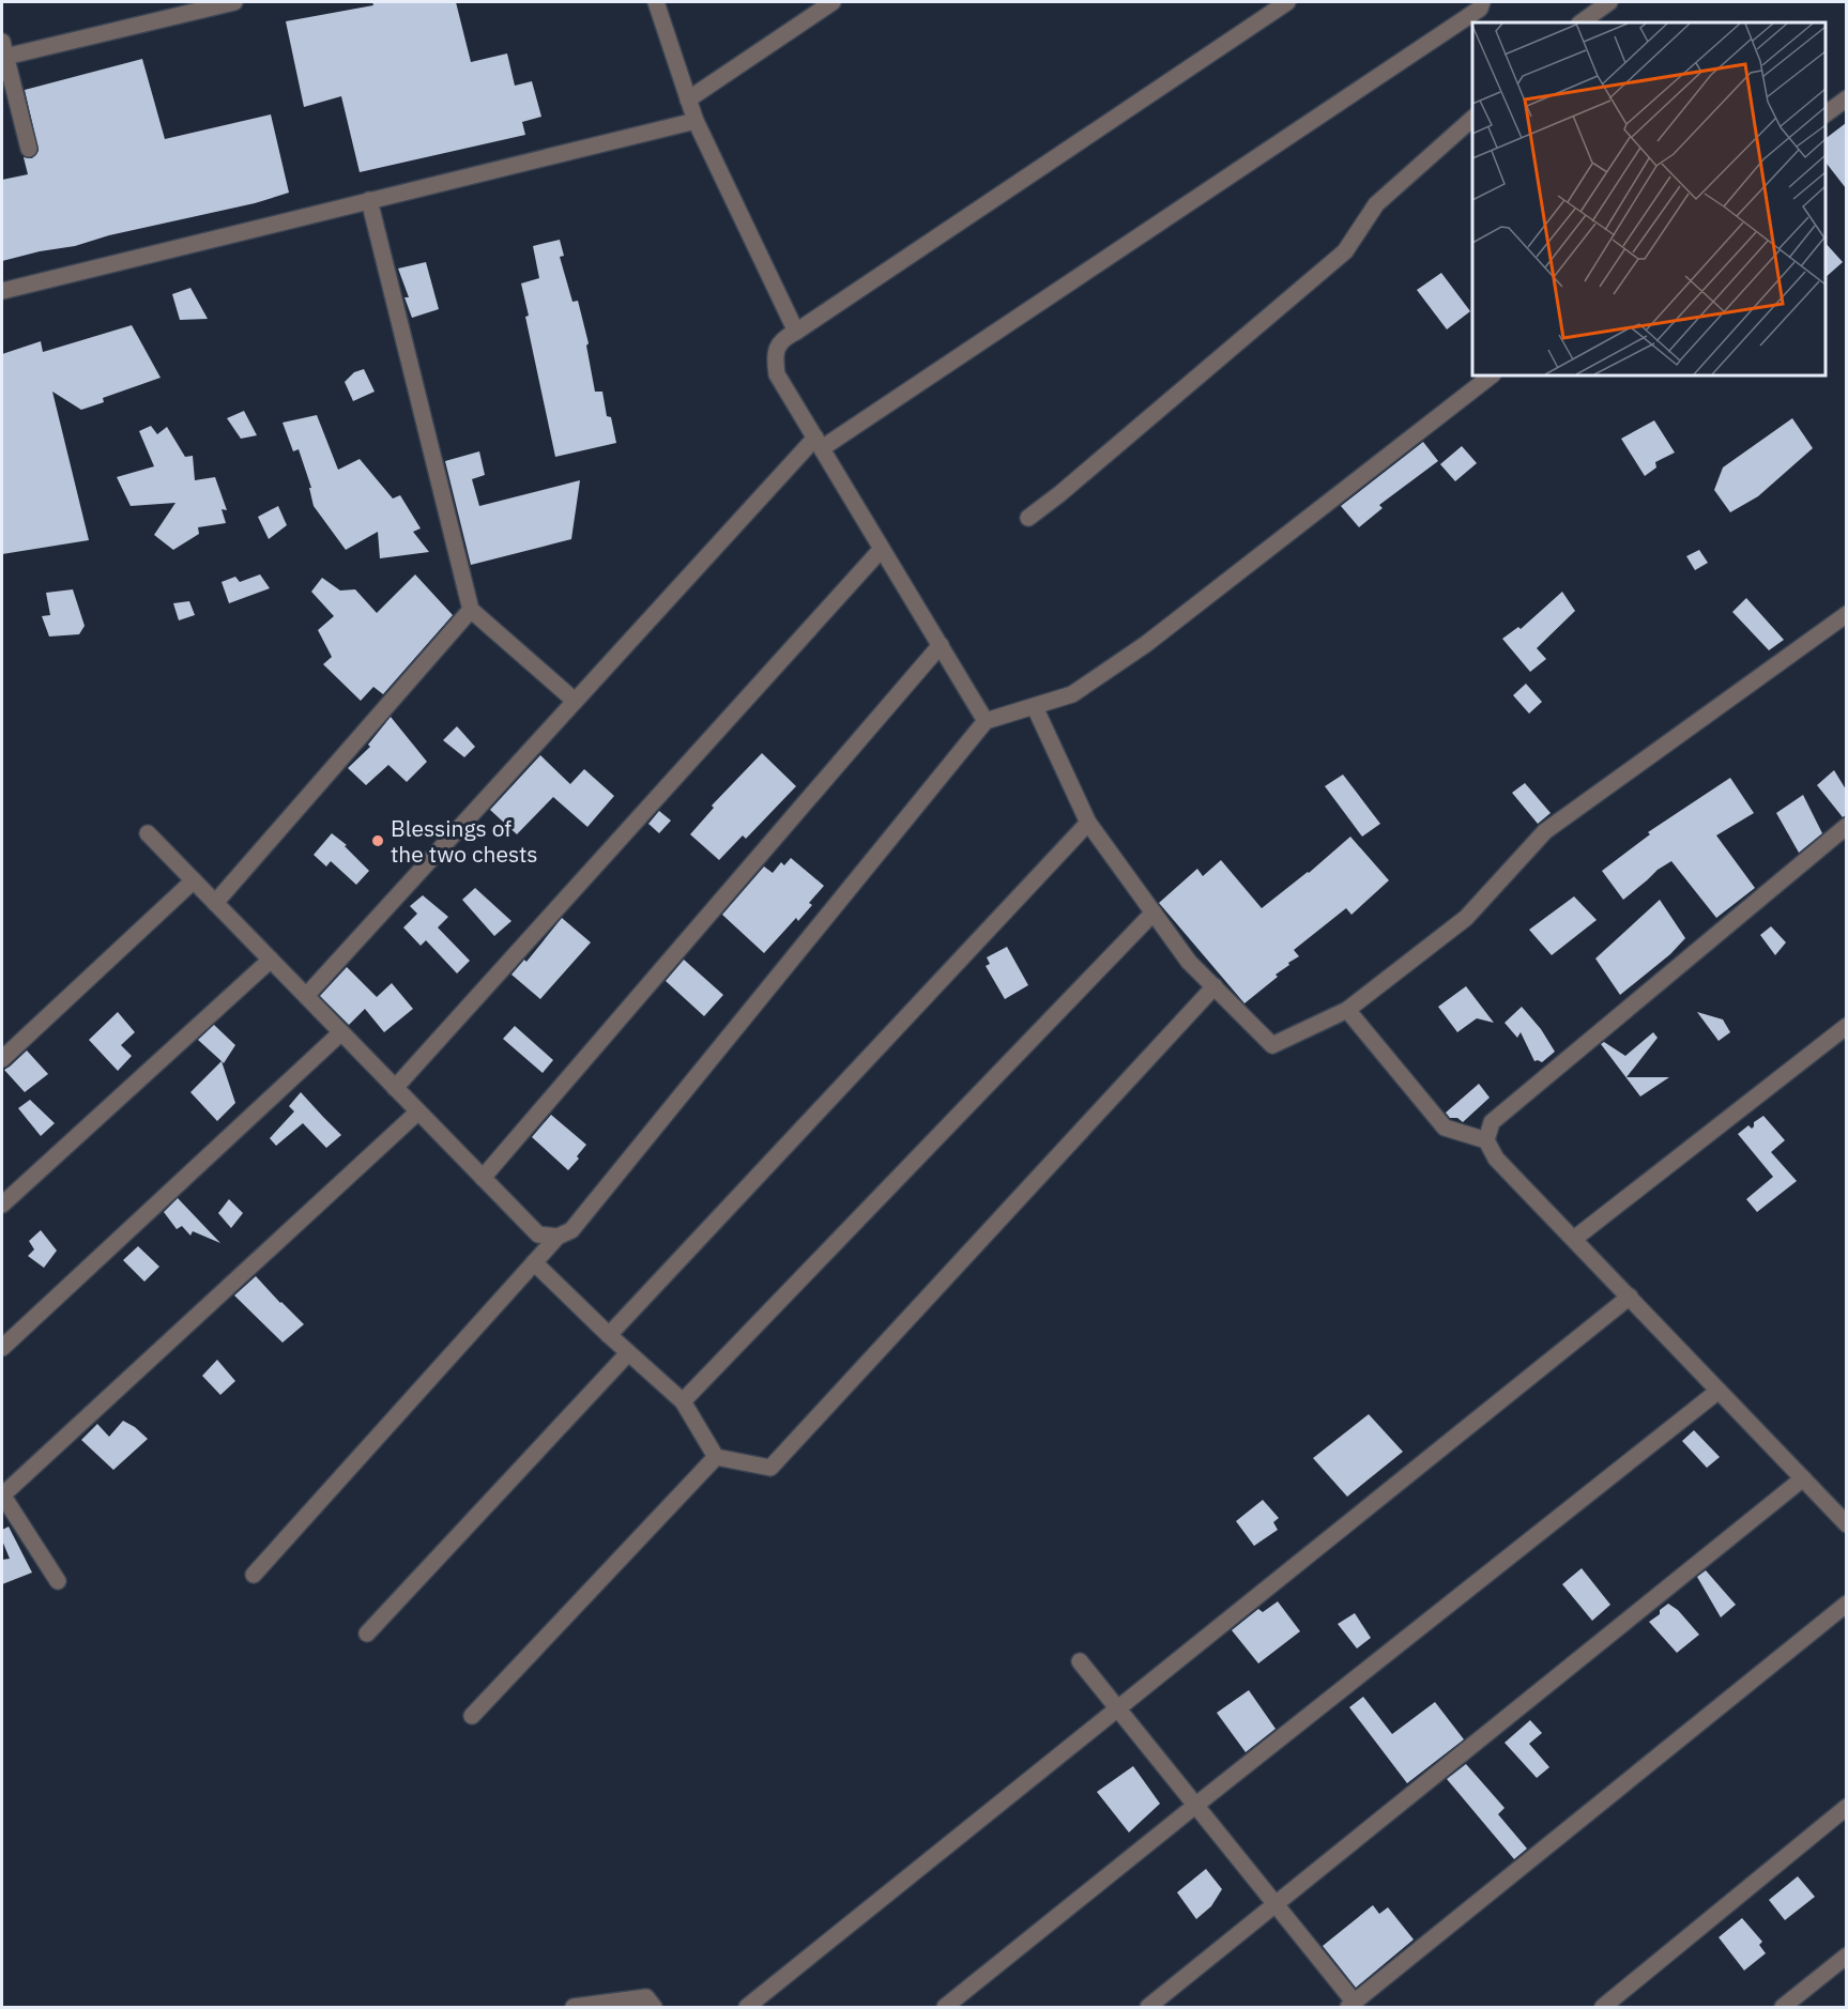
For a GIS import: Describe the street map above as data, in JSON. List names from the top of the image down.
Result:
{
  "places": ["Blessings of the two chests"]
}
